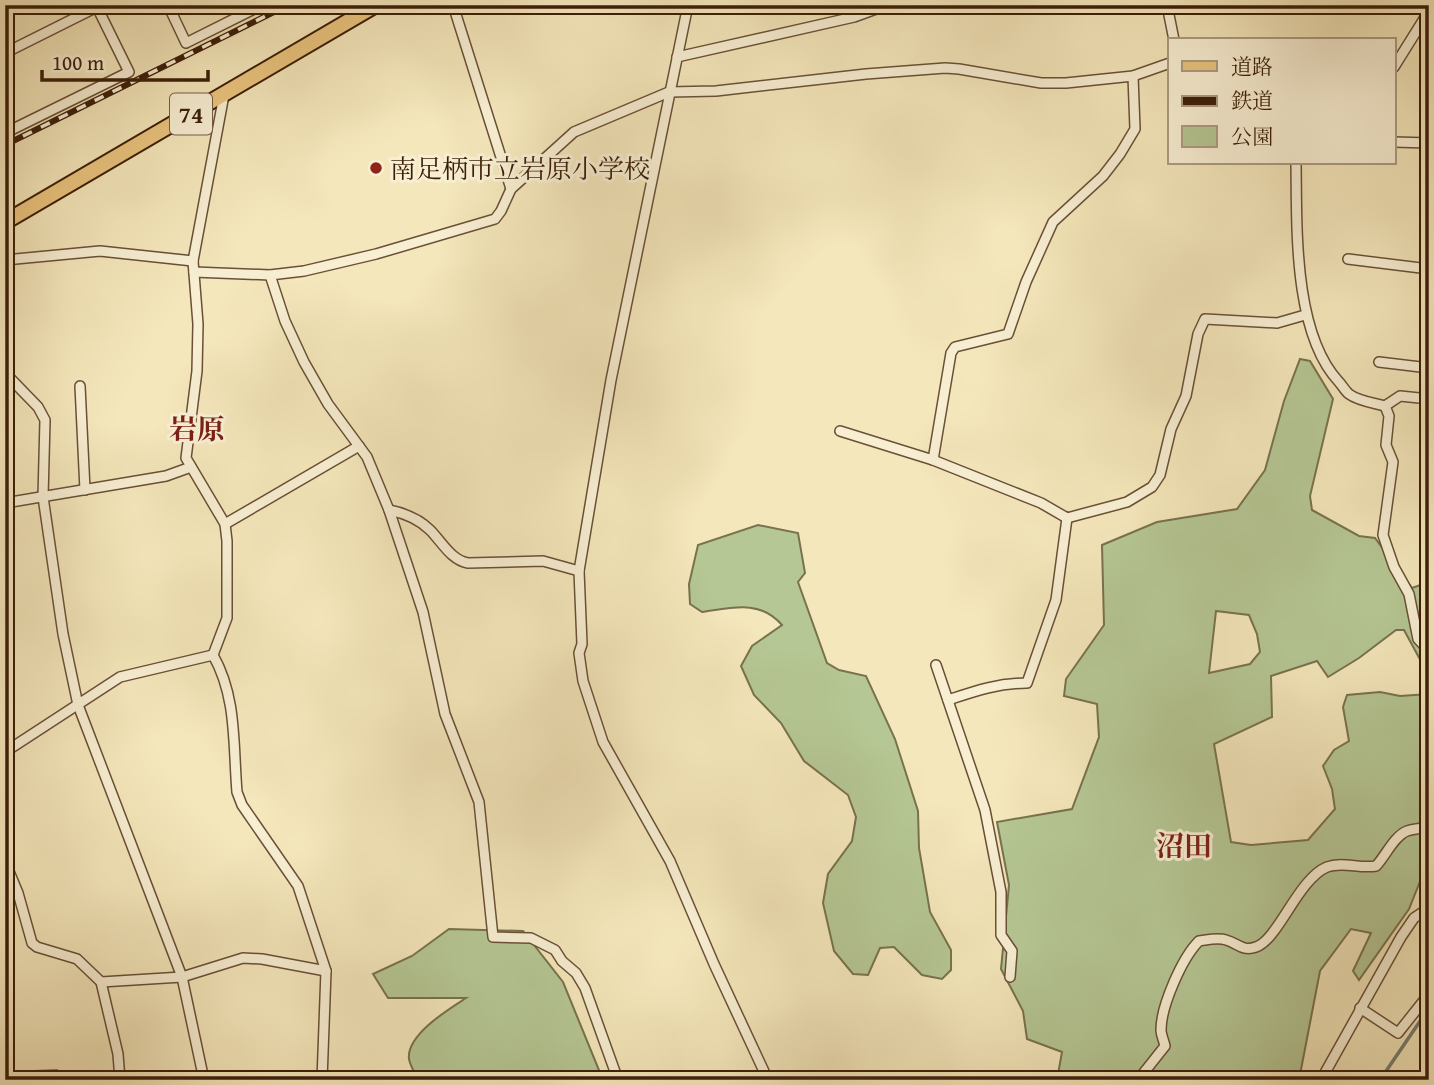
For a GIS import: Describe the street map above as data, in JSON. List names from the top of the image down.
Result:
{
  "streets": {
    "main road": ["74"]
  },
  "districts": ["岩原", "沼田"],
  "places": ["南足柄市立岩原小学校"],
  "legend": ["道路", "鉄道", "公園"],
  "scale_bar": "100 m"
}
